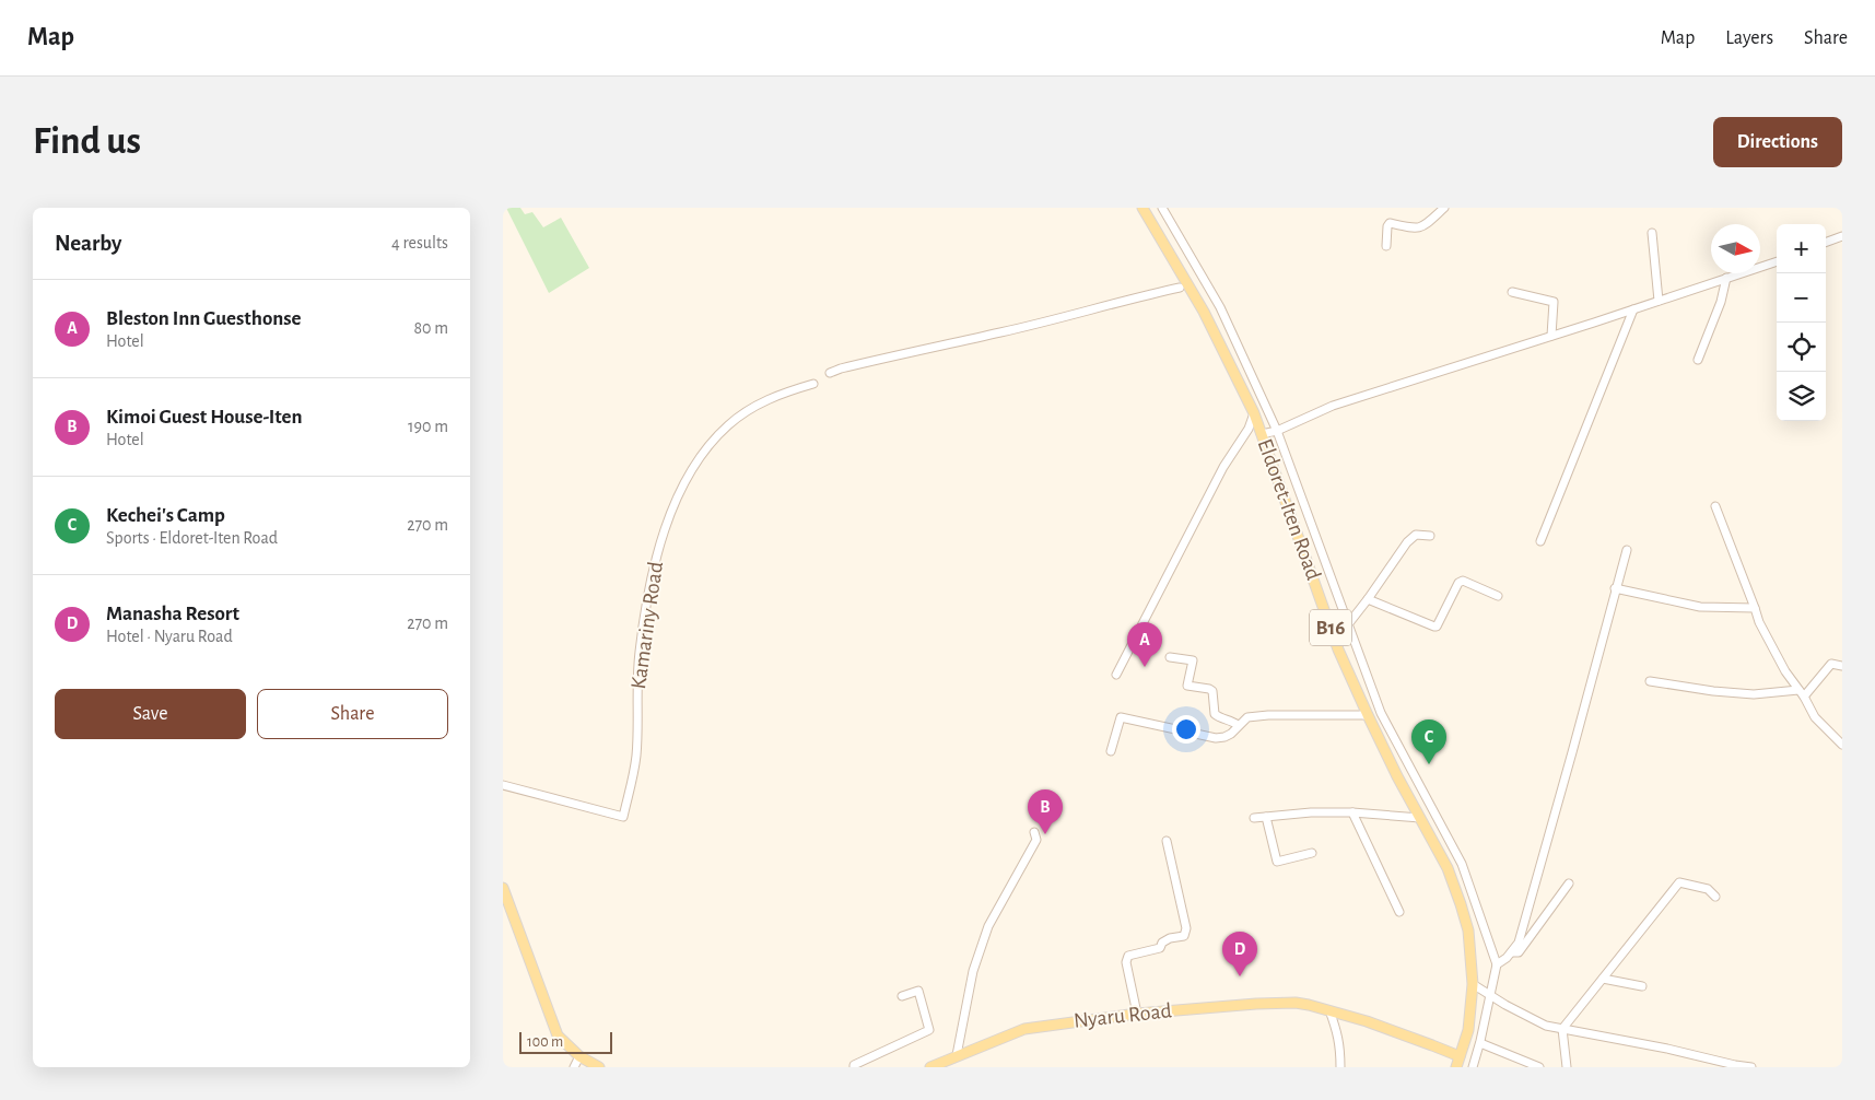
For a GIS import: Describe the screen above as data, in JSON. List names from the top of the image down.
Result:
{
  "streets": {
    "main road": ["Eldoret-Iten Road", "B16", "Nyaru Road"],
    "street": ["Kamariny Road"]
  },
  "crossings": [
    ["Eldoret-Iten Road", "Nyaru Road"]
  ],
  "scale_bar": "100 m",
  "north": "right",
  "page": {
    "header": "Map",
    "nav": ["Map", "Layers", "Share"],
    "buttons": [
      "Directions",
      ["Save", "Share"]
    ],
    "title": "Find us",
    "heading": ["Nearby", "4 results"],
    "map_buttons": ["+", "−"],
    "list": [
      {
        "mark": "A",
        "name": "Bleston Inn Guesthonse",
        "note": "Hotel",
        "value": "80 m"
      },
      {
        "mark": "B",
        "name": "Kimoi Guest House-Iten",
        "note": "Hotel",
        "value": "190 m"
      },
      {
        "mark": "C",
        "name": "Kechei's Camp",
        "note": "Sports · Eldoret-Iten Road",
        "value": "270 m"
      },
      {
        "mark": "D",
        "name": "Manasha Resort",
        "note": "Hotel · Nyaru Road",
        "value": "270 m"
      }
    ],
    "pins": [
      "A",
      "C",
      "B",
      "D"
    ],
    "scale": "100 m"
  }
}
